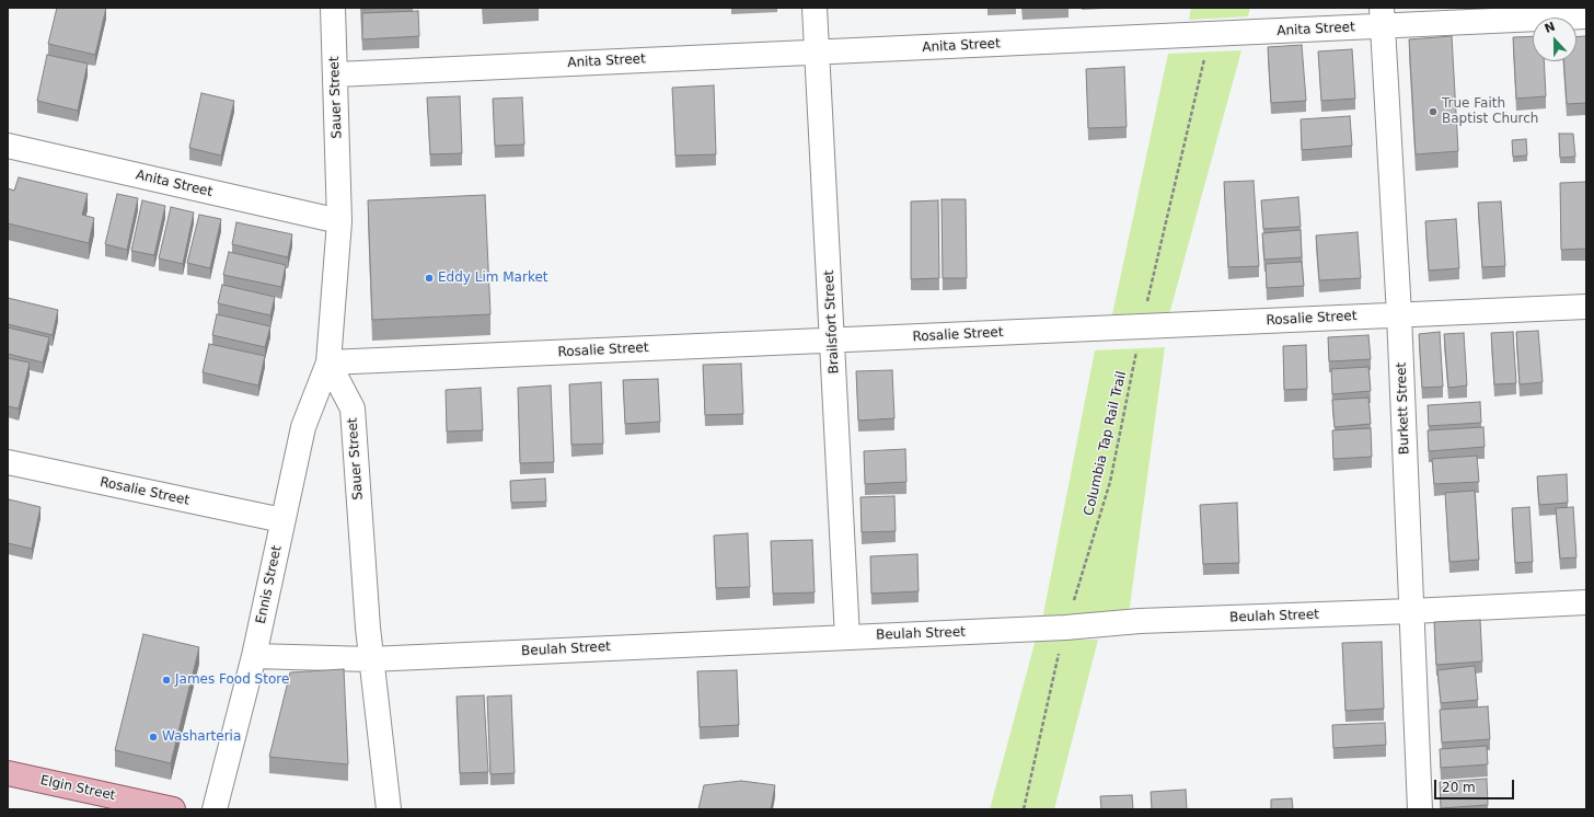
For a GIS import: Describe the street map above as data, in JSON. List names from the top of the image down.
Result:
{
  "streets": {
    "main road": ["Elgin Street"],
    "street": [
      "Anita Street",
      "Sauer Street",
      "Rosalie Street",
      "Brailsfort Street",
      "Burkett Street",
      "Ennis Street",
      "Beulah Street"
    ],
    "path": ["Columbia Tap Rail Trail"]
  },
  "crossings": [
    ["Anita Street", "Sauer Street"],
    ["Anita Street", "Brailsfort Street"],
    ["Anita Street", "Burkett Street"],
    ["Sauer Street", "Rosalie Street"],
    ["Sauer Street", "Ennis Street"],
    ["Sauer Street", "Beulah Street"],
    ["Rosalie Street", "Brailsfort Street"],
    ["Rosalie Street", "Burkett Street"],
    ["Rosalie Street", "Ennis Street"],
    ["Brailsfort Street", "Beulah Street"],
    ["Burkett Street", "Beulah Street"],
    ["Ennis Street", "Beulah Street"]
  ],
  "places": [
    "True Faith Baptist Church",
    "Eddy Lim Market",
    "James Food Store",
    "Washarteria"
  ],
  "scale_bar": "20 m",
  "north": "top"
}
